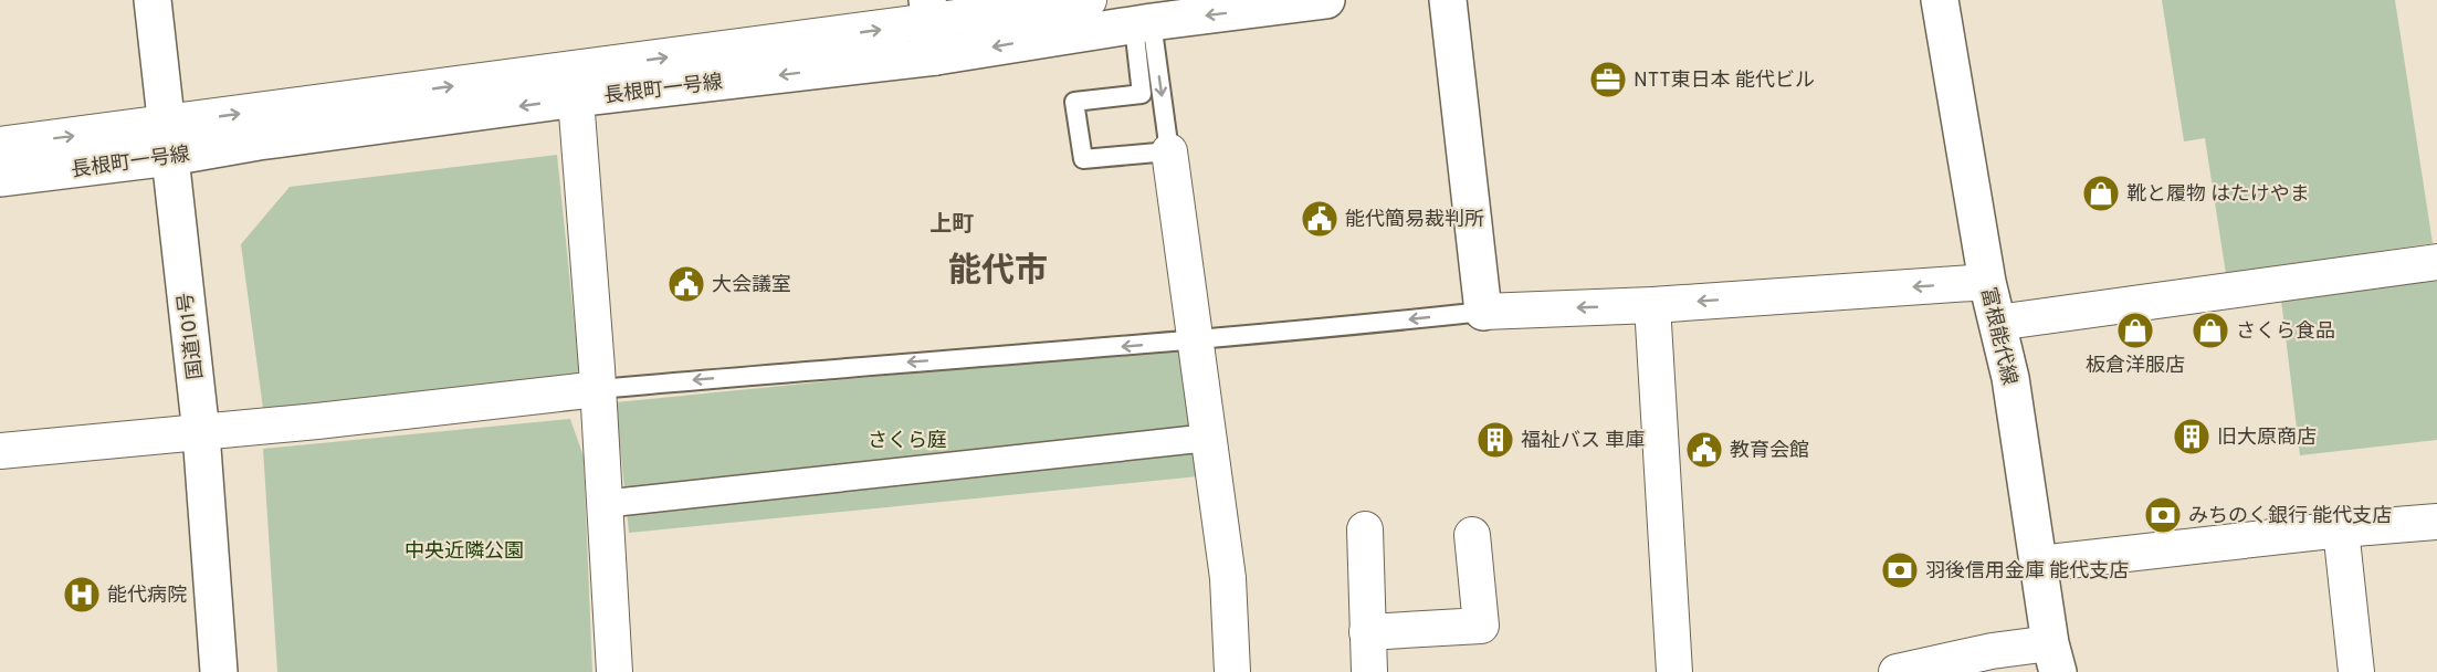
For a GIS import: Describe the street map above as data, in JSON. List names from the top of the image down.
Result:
{
  "streets": {
    "main road": ["長根町一号線", "国道101号", "富根能代線"]
  },
  "crossings": [
    ["長根町一号線", "国道101号"]
  ],
  "districts": ["上町", "能代市"],
  "parks": ["さくら庭", "中央近隣公園"],
  "places": {
    "office": ["NTT東日本 能代ビル"],
    "shop": ["靴と履物 はたけやま", "板倉洋服店", "さくら食品"],
    "public building": ["能代簡易裁判所", "大会議室", "教育会館"],
    "building": ["旧大原商店", "福祉バス 車庫"],
    "bank": ["みちのく銀行 能代支店", "羽後信用金庫 能代支店"],
    "hospital": ["能代病院"]
  }
}
